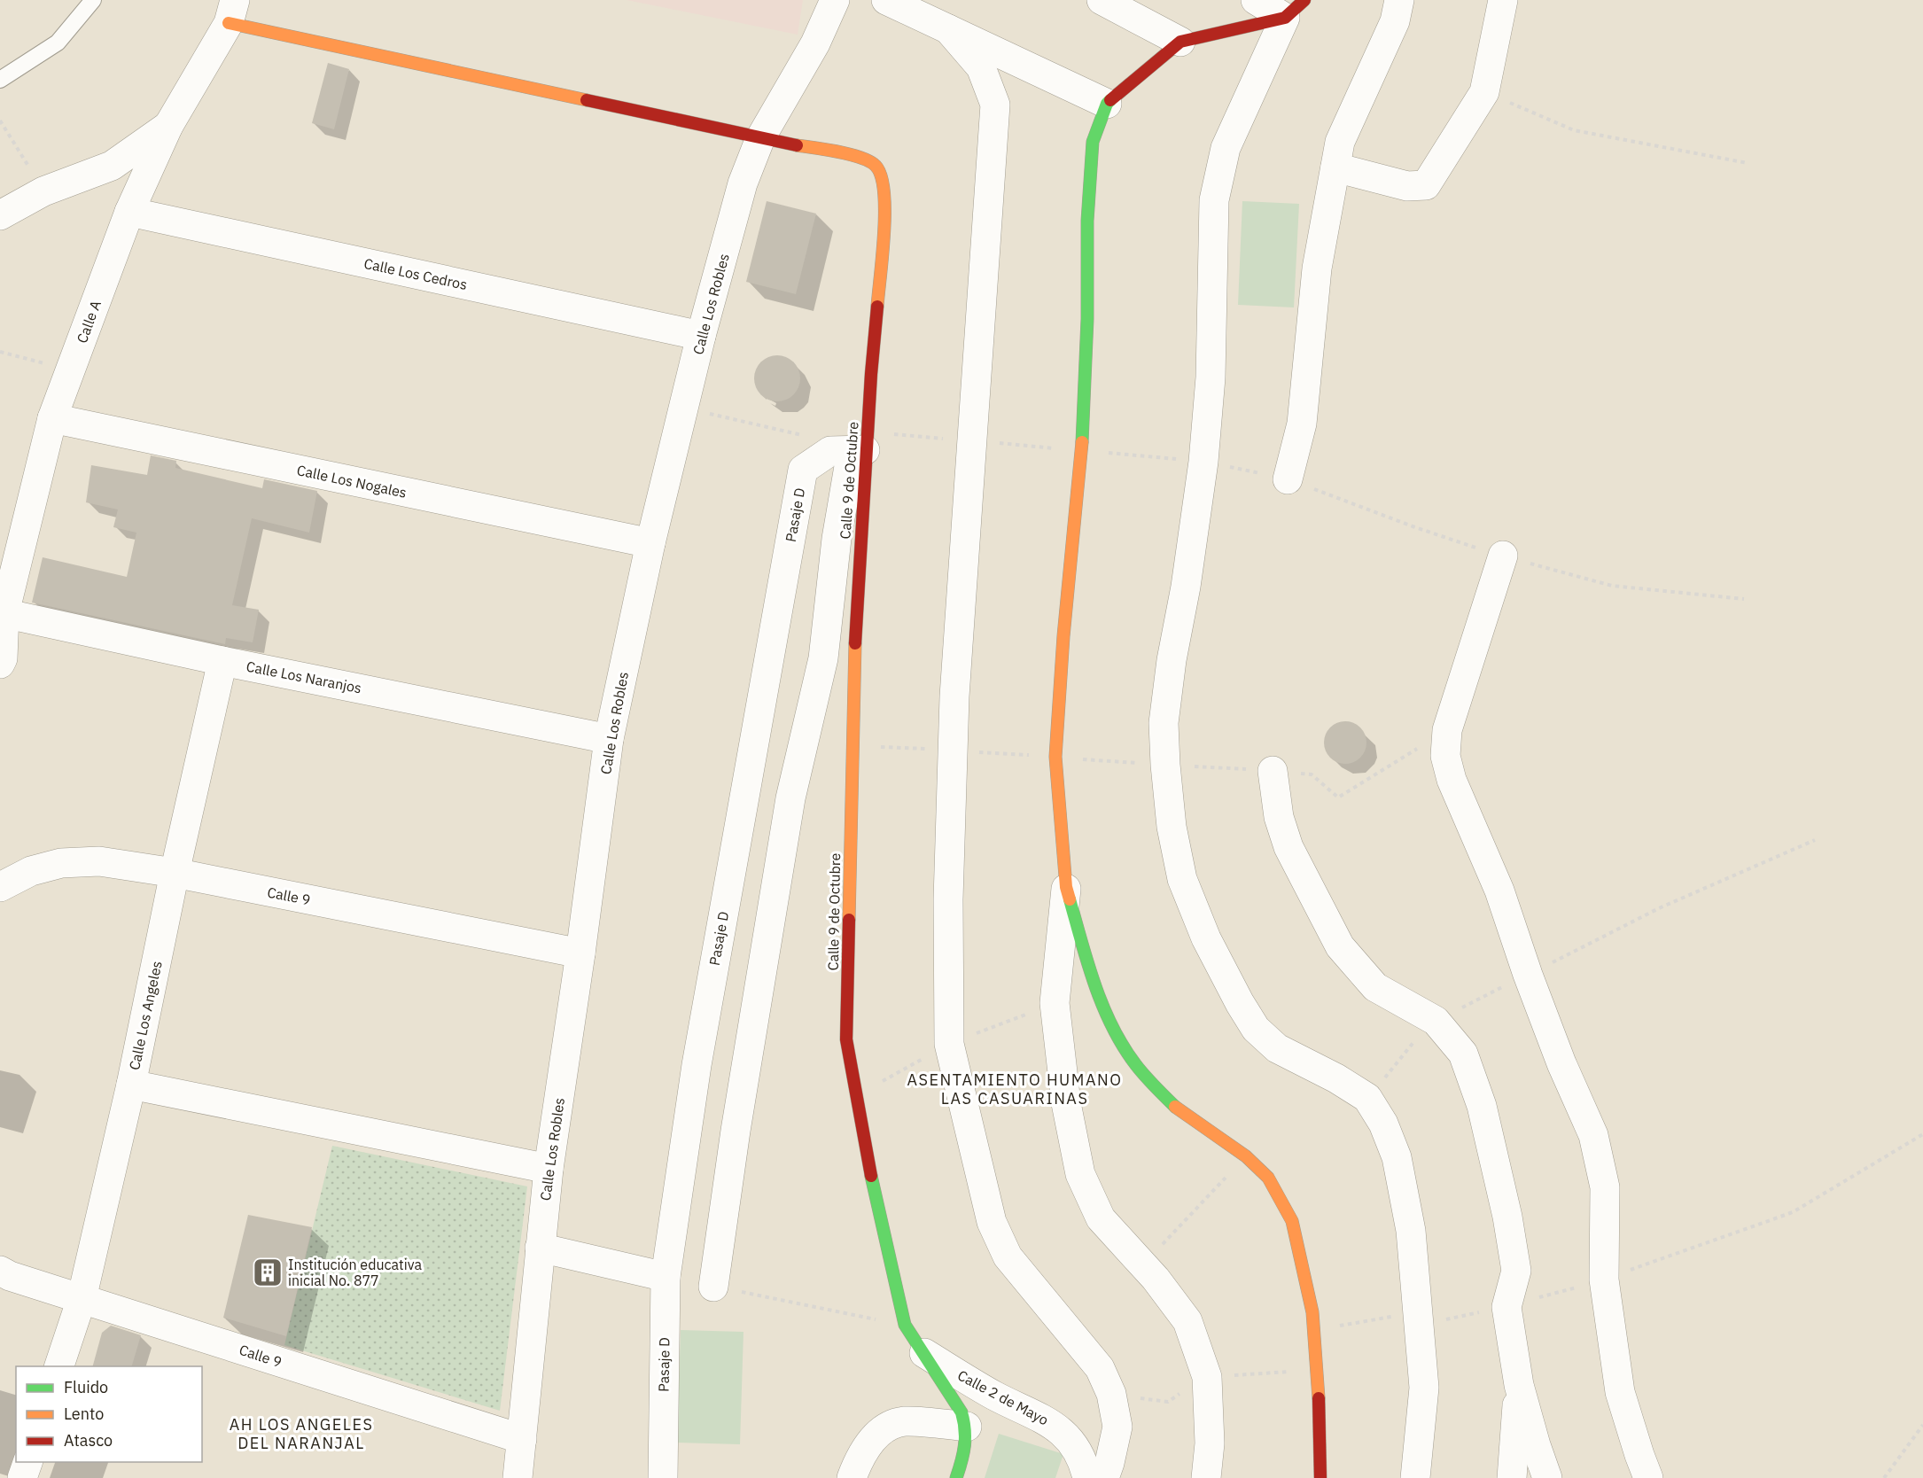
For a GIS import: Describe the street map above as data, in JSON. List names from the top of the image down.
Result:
{
  "streets": {
    "street": [
      "Calle Los Cedros",
      "Calle Los Robles",
      "Calle A",
      "Calle 9 de Octubre",
      "Calle Los Nogales",
      "Pasaje D",
      "Calle Los Naranjos",
      "Calle 9",
      "Calle Los Angeles",
      "Calle 2 de Mayo"
    ]
  },
  "crossings": [
    ["Calle Los Cedros", "Calle Los Robles"],
    ["Calle Los Cedros", "Calle A"],
    ["Calle Los Robles", "Calle 9 de Octubre"],
    ["Calle Los Robles", "Calle Los Nogales"],
    ["Calle Los Robles", "Calle Los Naranjos"],
    ["Calle Los Robles", "Calle 9"],
    ["Calle A", "Calle 9 de Octubre"],
    ["Calle A", "Calle Los Nogales"],
    ["Calle A", "Calle Los Naranjos"],
    ["Calle 9 de Octubre", "Pasaje D"],
    ["Calle 9 de Octubre", "Calle 2 de Mayo"],
    ["Calle Los Naranjos", "Calle Los Angeles"],
    ["Calle 9", "Calle Los Angeles"]
  ],
  "districts": ["ASENTAMIENTO HUMANO LAS CASUARINAS", "AH LOS ANGELES DEL NARANJAL"],
  "places": {
    "building": ["Institución educativa inicial No. 877"]
  },
  "legend": ["Fluido", "Lento", "Atasco"]
}
